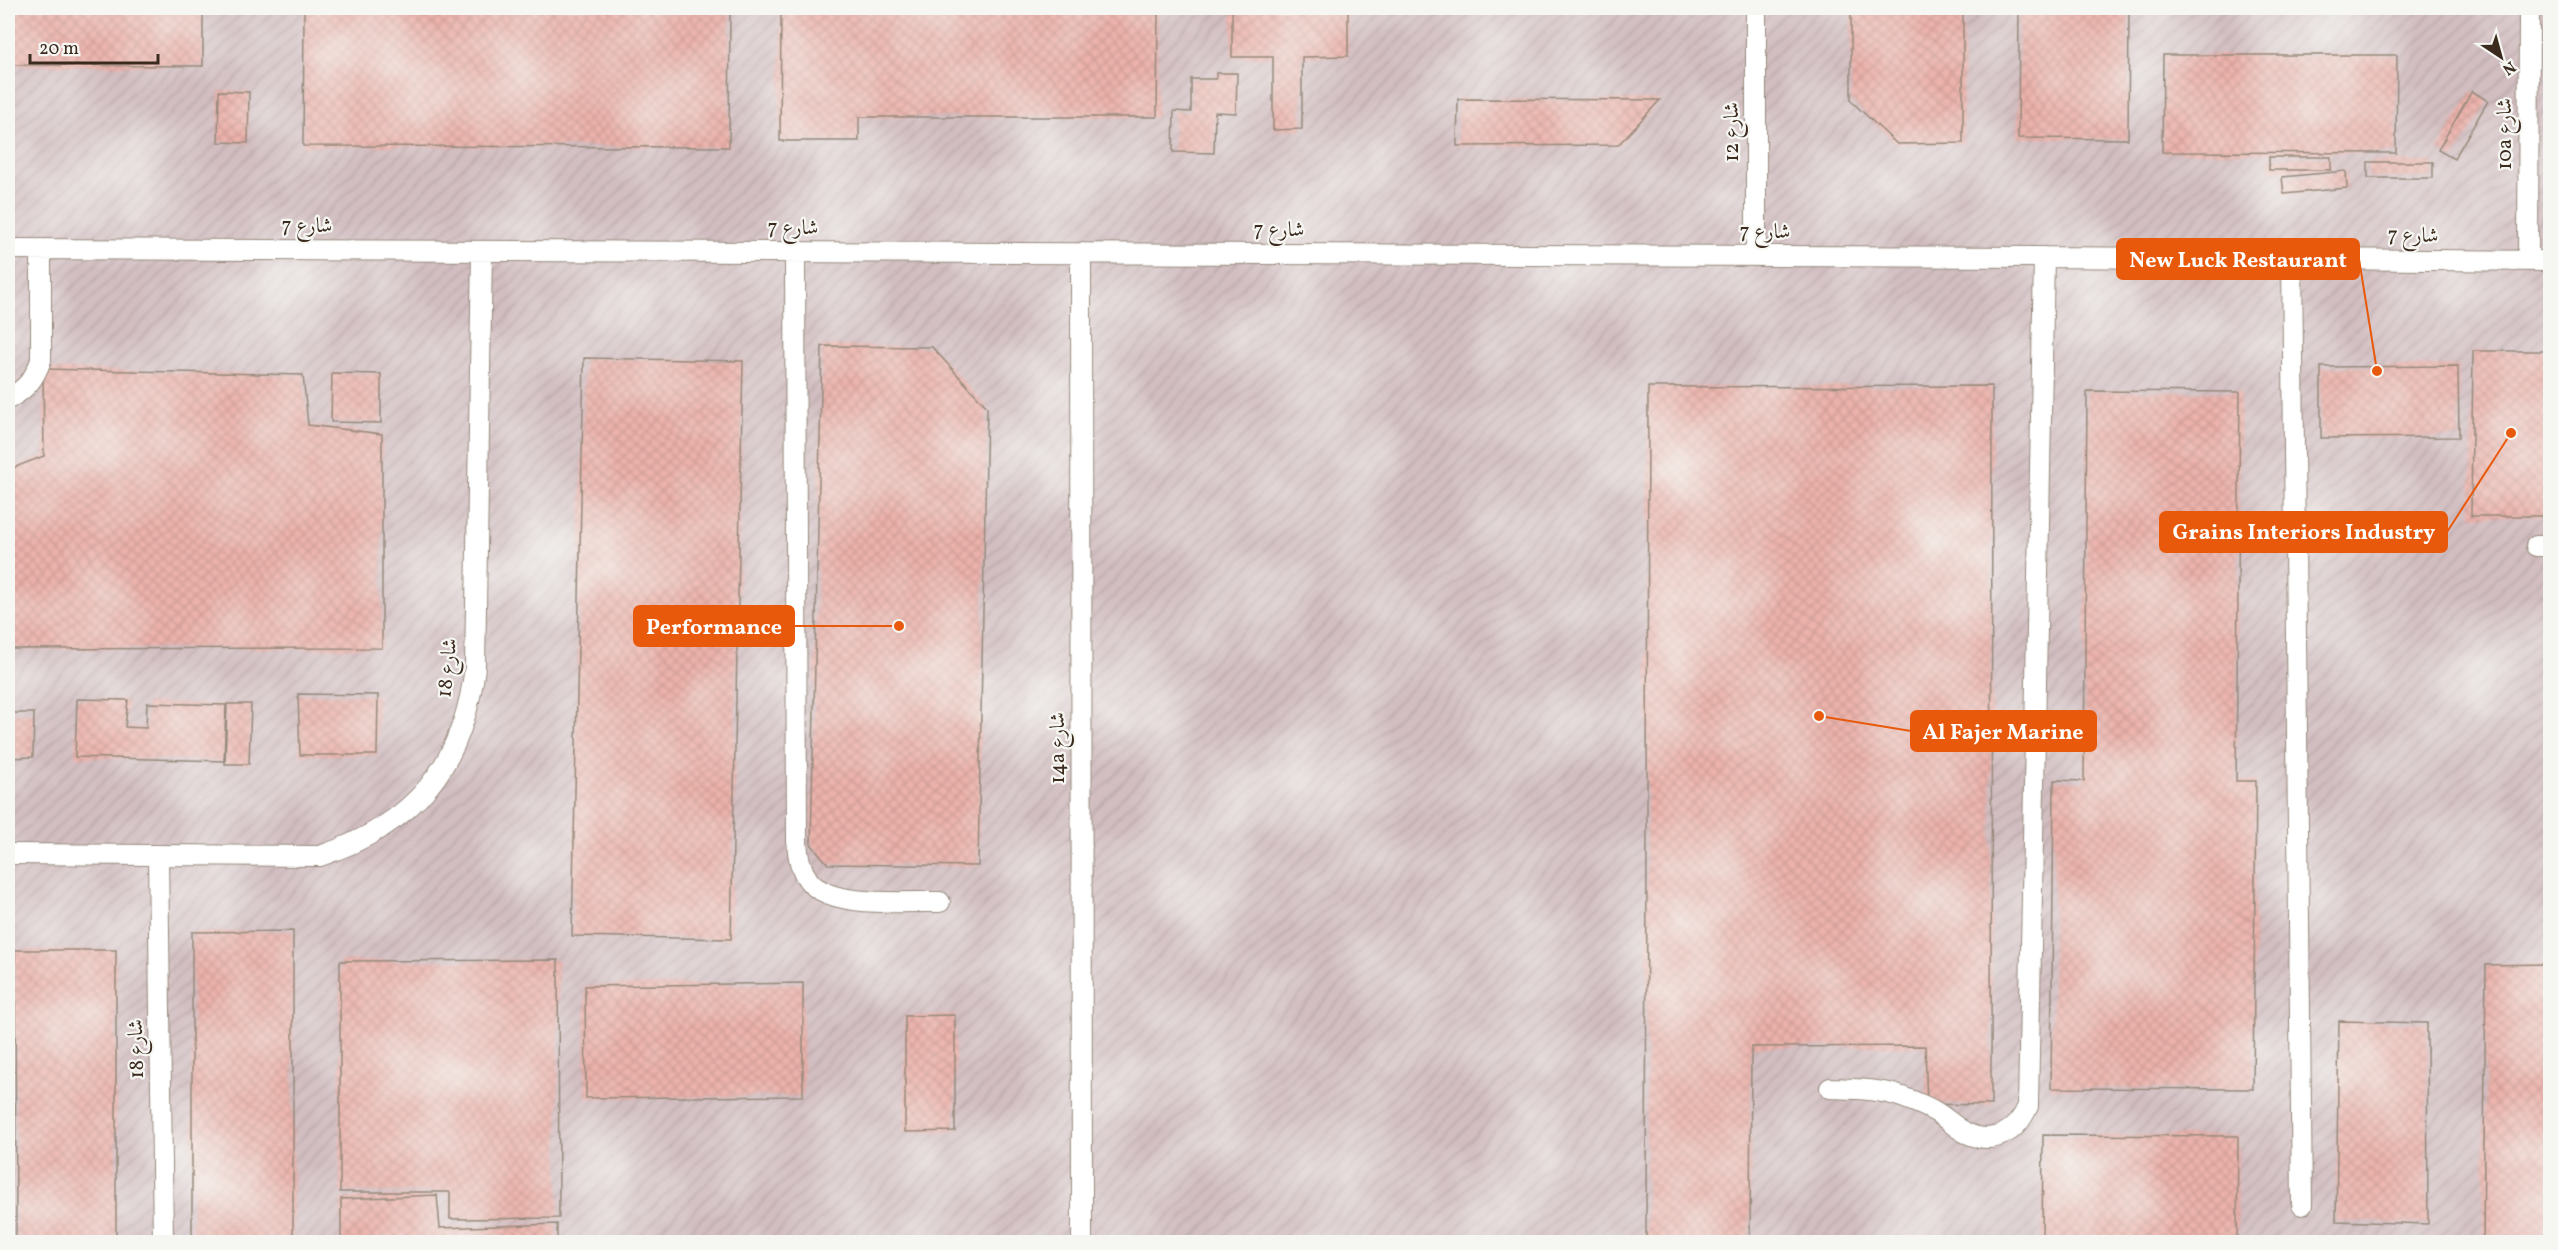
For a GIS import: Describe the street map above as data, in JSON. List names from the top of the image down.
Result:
{
  "streets": {
    "lane": [
      "شارع 12",
      "10a شارع",
      "شارع 7",
      "شارع 18",
      "14a شارع"
    ]
  },
  "crossings": [
    ["شارع 12", "شارع 7"],
    ["10a شارع", "شارع 7"],
    ["شارع 7", "شارع 18"],
    ["شارع 7", "14a شارع"]
  ],
  "places": [
    "New Luck Restaurant",
    "Grains Interiors Industry",
    "Performance",
    "Al Fajer Marine"
  ],
  "scale_bar": "20 m",
  "north": "bottom right"
}
